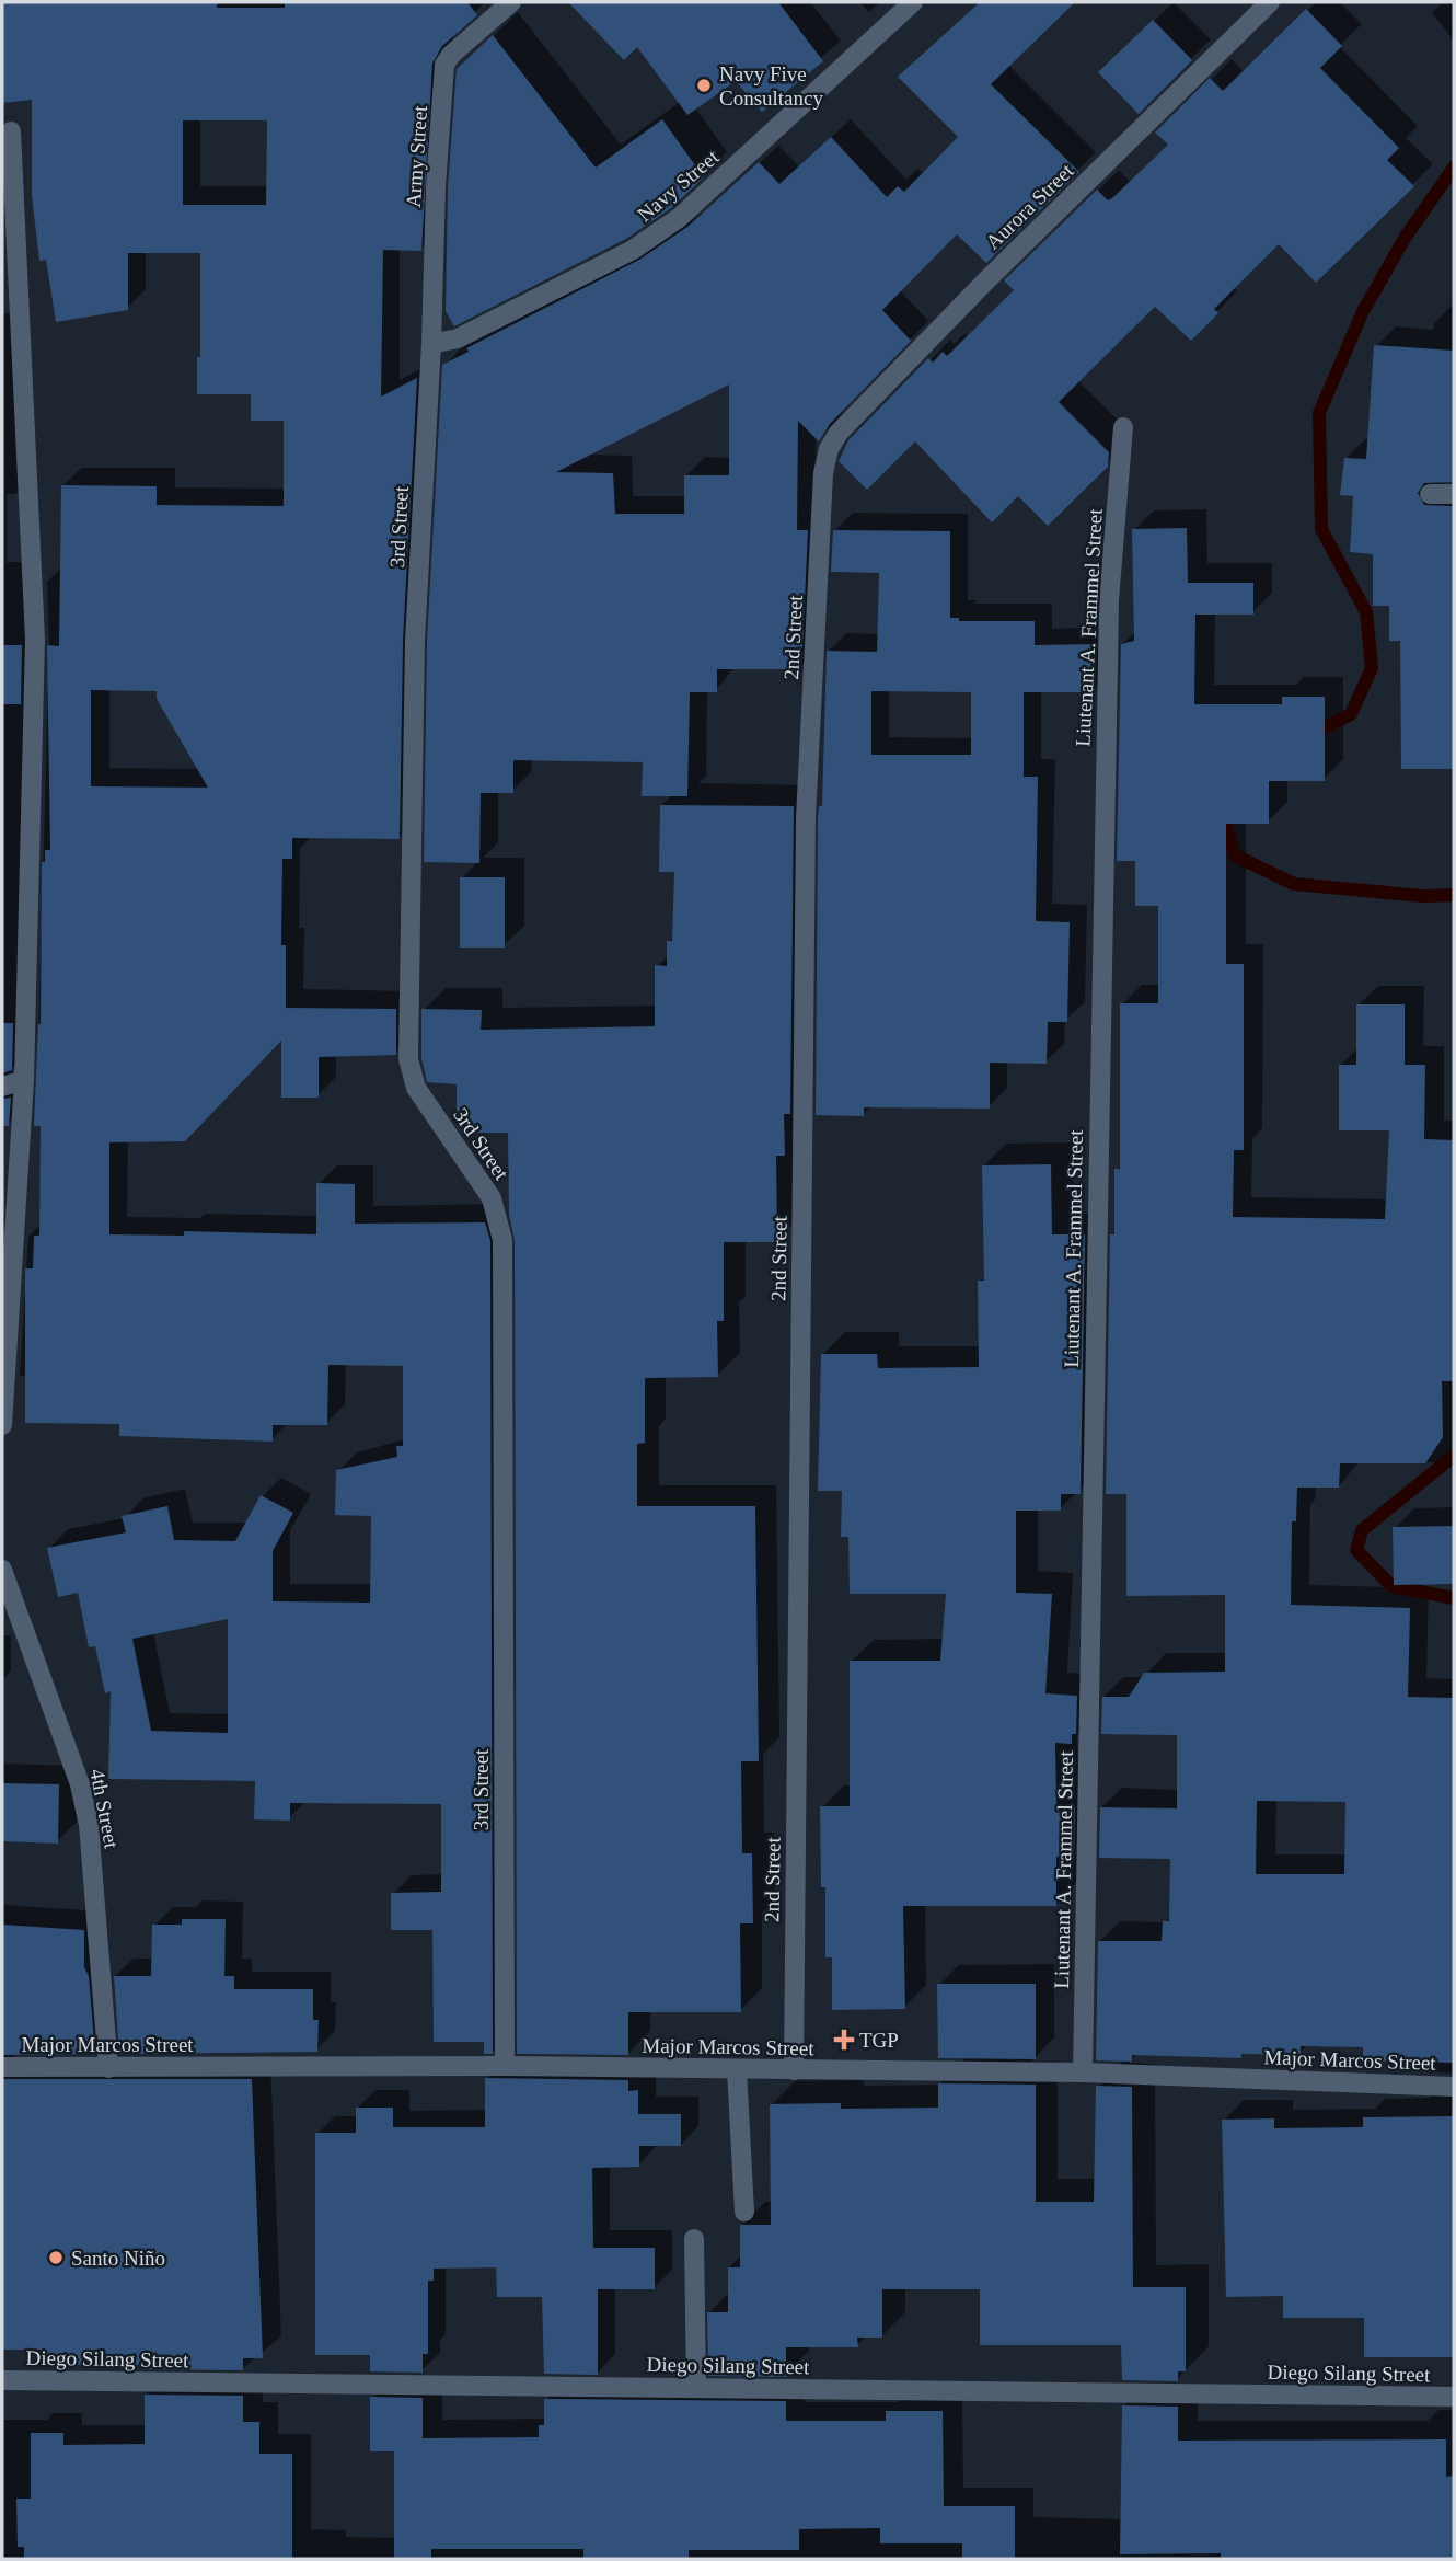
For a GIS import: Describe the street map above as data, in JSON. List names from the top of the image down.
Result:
{
  "streets": {
    "street": [
      "Army Street",
      "Navy Street",
      "Aurora Street",
      "3rd Street",
      "Liutenant A. Frammel Street",
      "2nd Street",
      "4th Street",
      "Major Marcos Street",
      "Diego Silang Street"
    ]
  },
  "crossings": [
    ["Army Street", "Navy Street"],
    ["Army Street", "3rd Street"],
    ["Navy Street", "3rd Street"],
    ["Aurora Street", "2nd Street"],
    ["3rd Street", "Major Marcos Street"],
    ["Liutenant A. Frammel Street", "Major Marcos Street"],
    ["2nd Street", "Major Marcos Street"],
    ["4th Street", "Major Marcos Street"]
  ],
  "places": {
    "other": ["Navy Five Consultancy", "Santo Niño"],
    "health": ["TGP"]
  }
}
